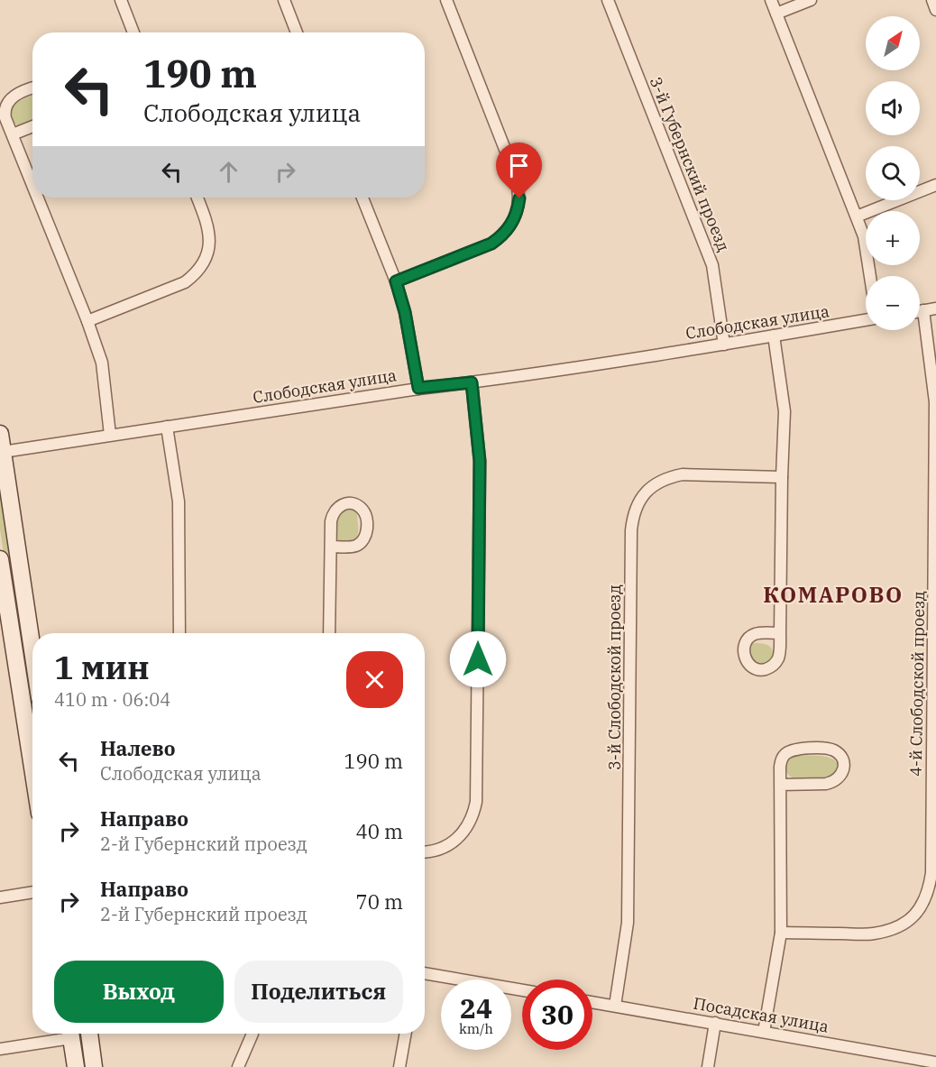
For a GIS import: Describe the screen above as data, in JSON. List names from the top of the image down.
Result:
{
  "streets": {
    "street": [
      "3-й Губернский проезд",
      "Слободская улица",
      "3-й Слободской проезд",
      "4-й Слободской проезд",
      "Посадская улица"
    ]
  },
  "crossings": [
    ["3-й Губернский проезд", "Слободская улица"],
    ["3-й Слободской проезд", "Посадская улица"]
  ],
  "districts": ["КОМАРОВО"],
  "north": "top right",
  "page": {
    "map_buttons": ["+", "−"],
    "turn": ["190 m", "Слободская улица"],
    "heading": ["1 мин", "410 m · 06:04"],
    "list": [
      {
        "name": "Налево",
        "note": "Слободская улица",
        "value": "190 m"
      },
      {
        "name": "Направо",
        "note": "2-й Губернский проезд",
        "value": "40 m"
      },
      {
        "name": "Направо",
        "note": "2-й Губернский проезд",
        "value": "70 m"
      }
    ],
    "buttons": ["Выход", "Поделиться"],
    "speed": "24 km/h",
    "limit": "30"
  }
}
